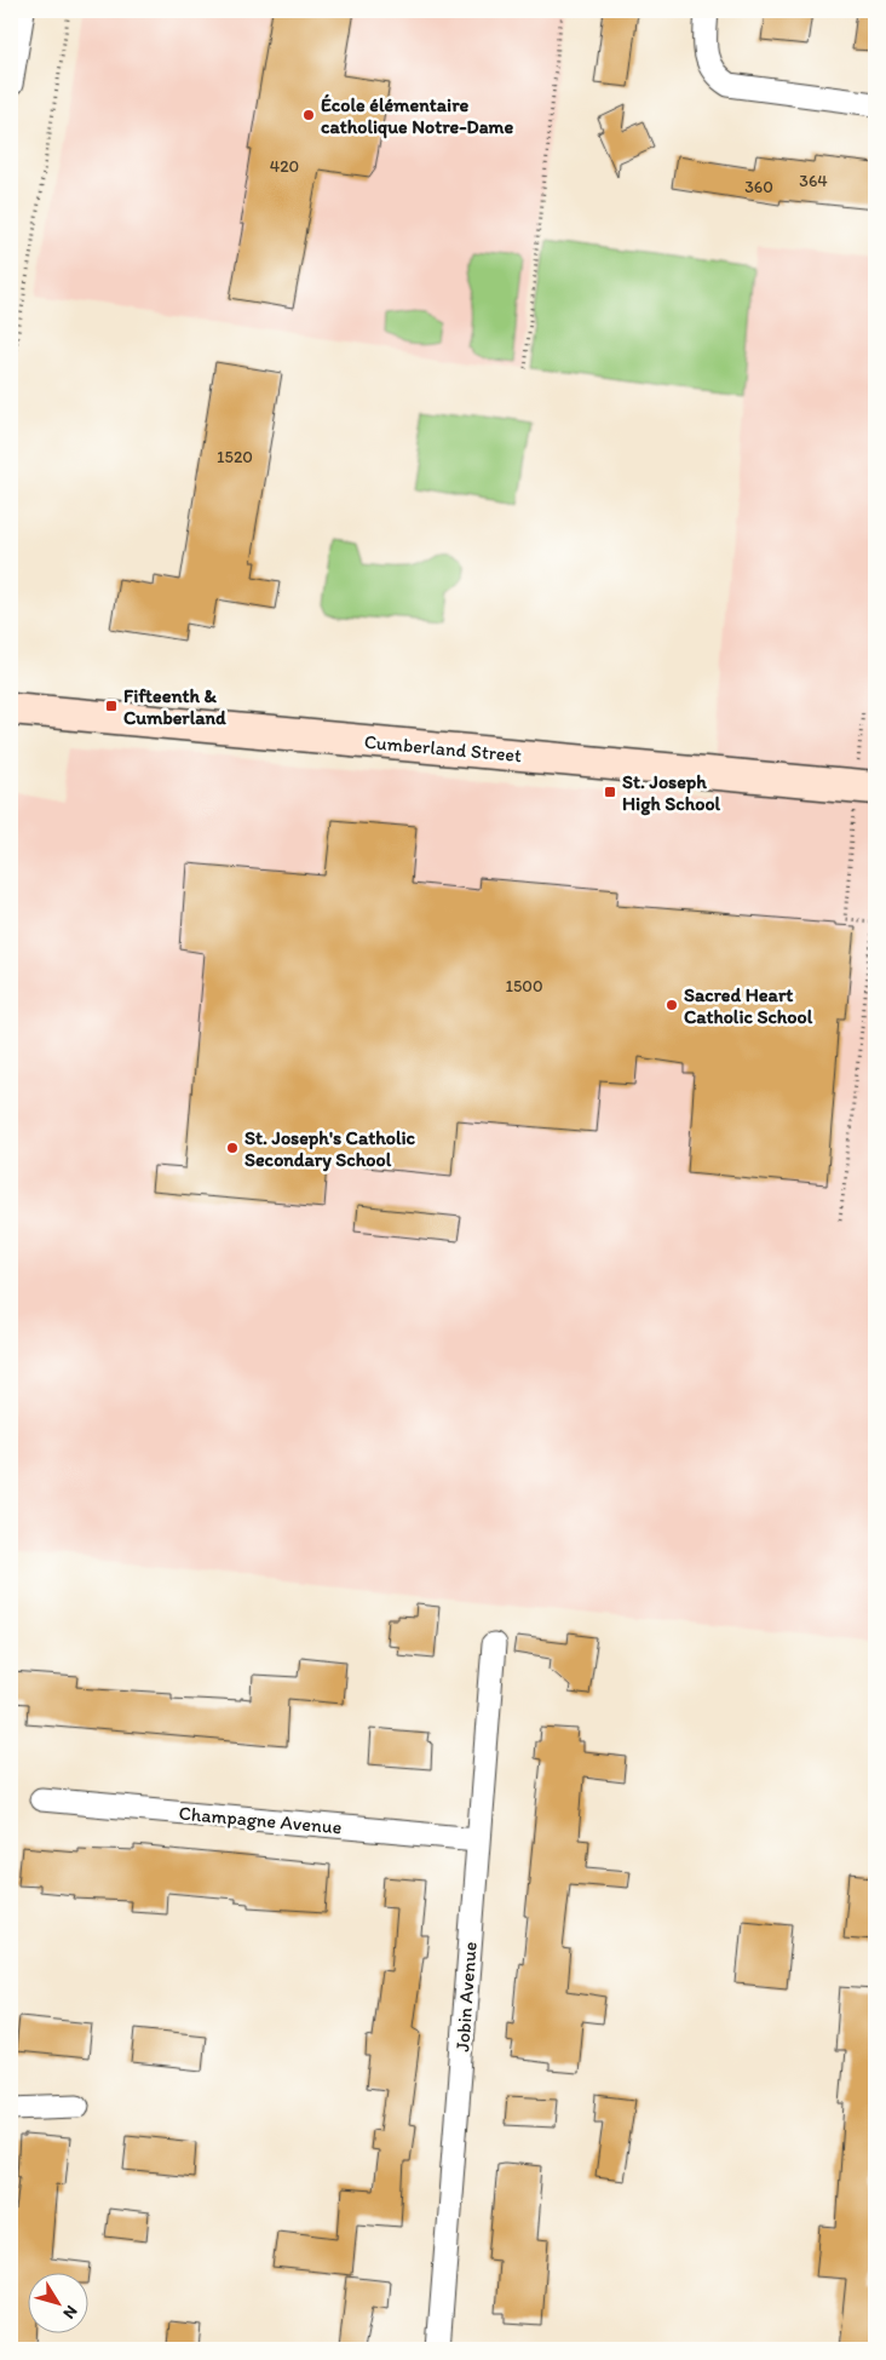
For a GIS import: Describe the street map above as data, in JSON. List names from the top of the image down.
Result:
{
  "streets": {
    "street": ["Cumberland Street", "Champagne Avenue", "Jobin Avenue"]
  },
  "crossings": [
    ["Champagne Avenue", "Jobin Avenue"]
  ],
  "places": {
    "other": ["École élémentaire catholique Notre-Dame", "Sacred Heart Catholic School", "St. Joseph's Catholic Secondary School"],
    "transit": ["Fifteenth & Cumberland", "St. Joseph High School"]
  },
  "house_numbers": [
    "420",
    "364",
    "360",
    "1520",
    "1500"
  ],
  "north": "bottom right"
}
